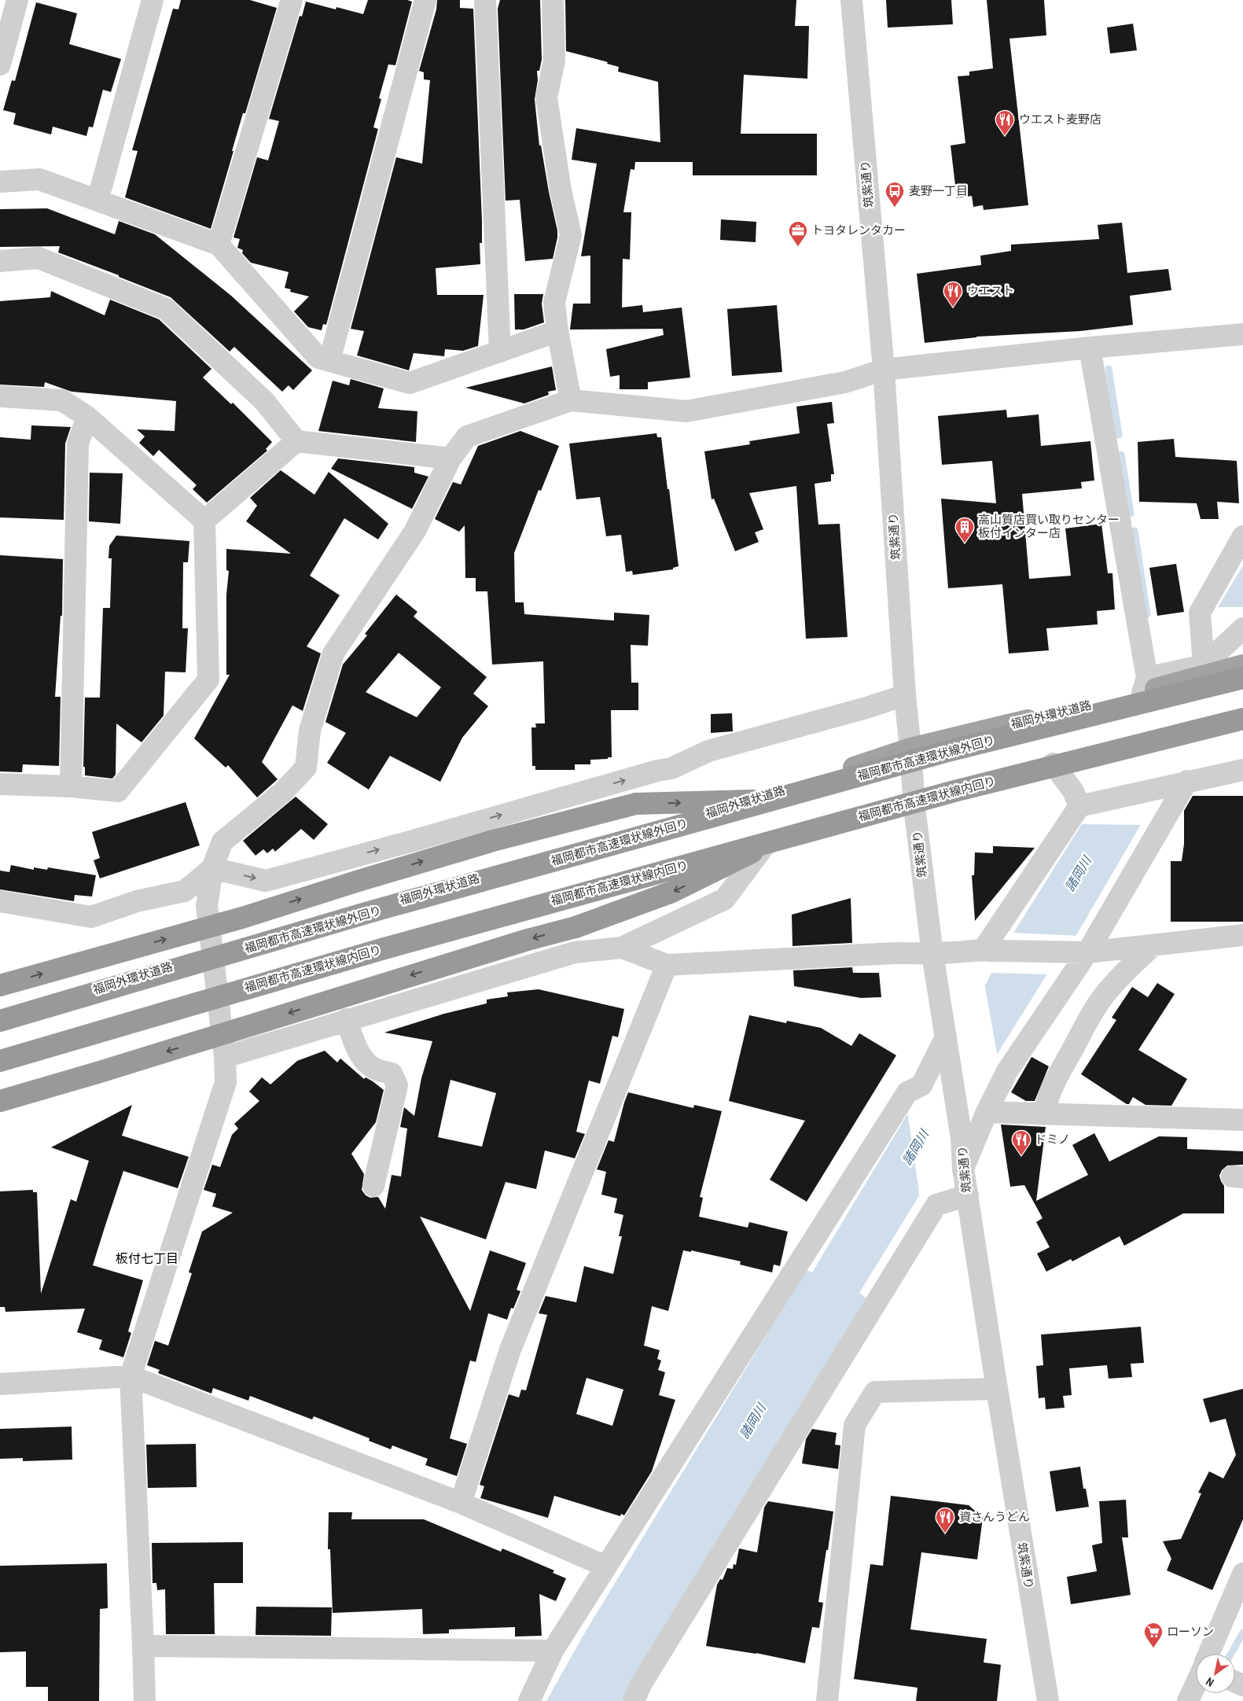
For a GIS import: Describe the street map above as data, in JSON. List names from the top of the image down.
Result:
{
  "streets": {
    "highway": ["福岡外環状道路", "福岡都市高速環状線外回り", "福岡都市高速環状線内回り"],
    "street": ["筑紫通り"]
  },
  "crossings": [
    ["筑紫通り", "福岡外環状道路"]
  ],
  "districts": ["板付七丁目"],
  "water": ["諸岡川"],
  "places": {
    "restaurant": [
      "ウエスト麦野店",
      "ウエスト",
      "ドミノ",
      "資さんうどん"
    ],
    "bus stop": ["麦野一丁目"],
    "office": ["トヨタレンタカー"],
    "building": ["高山質店買い取りセンター 板付インター店"],
    "supermarket": ["ローソン"]
  },
  "north": "bottom left"
}
